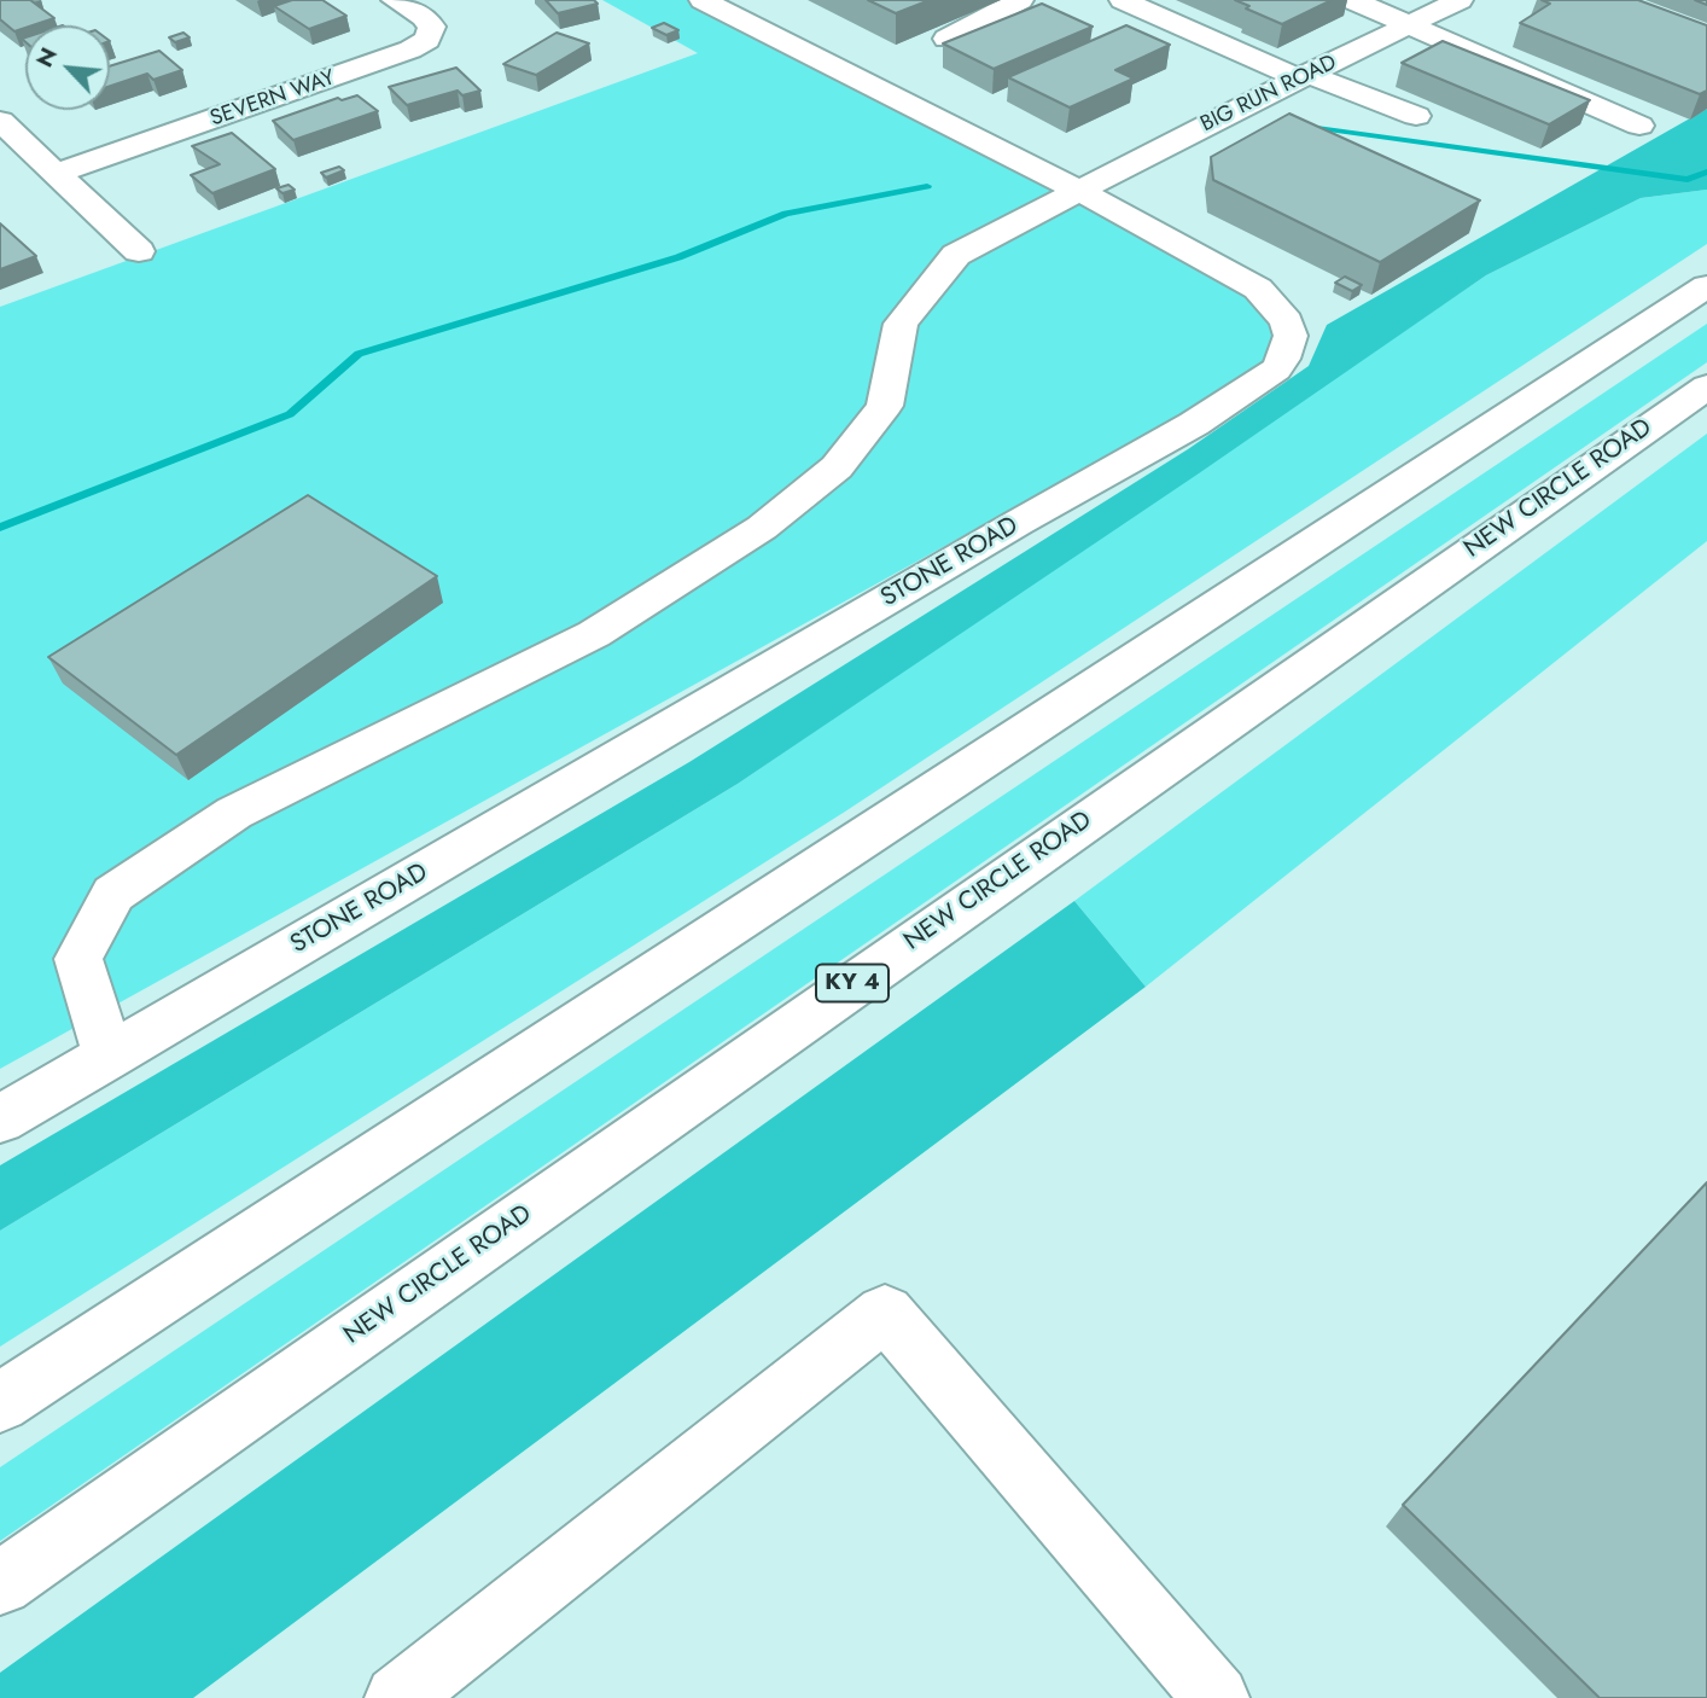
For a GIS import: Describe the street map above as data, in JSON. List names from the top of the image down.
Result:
{
  "streets": {
    "main road": [
      "BIG RUN ROAD",
      "SEVERN WAY",
      "NEW CIRCLE ROAD",
      "STONE ROAD",
      "KY 4"
    ]
  },
  "crossings": [
    ["BIG RUN ROAD", "STONE ROAD"]
  ],
  "north": "top left"
}
